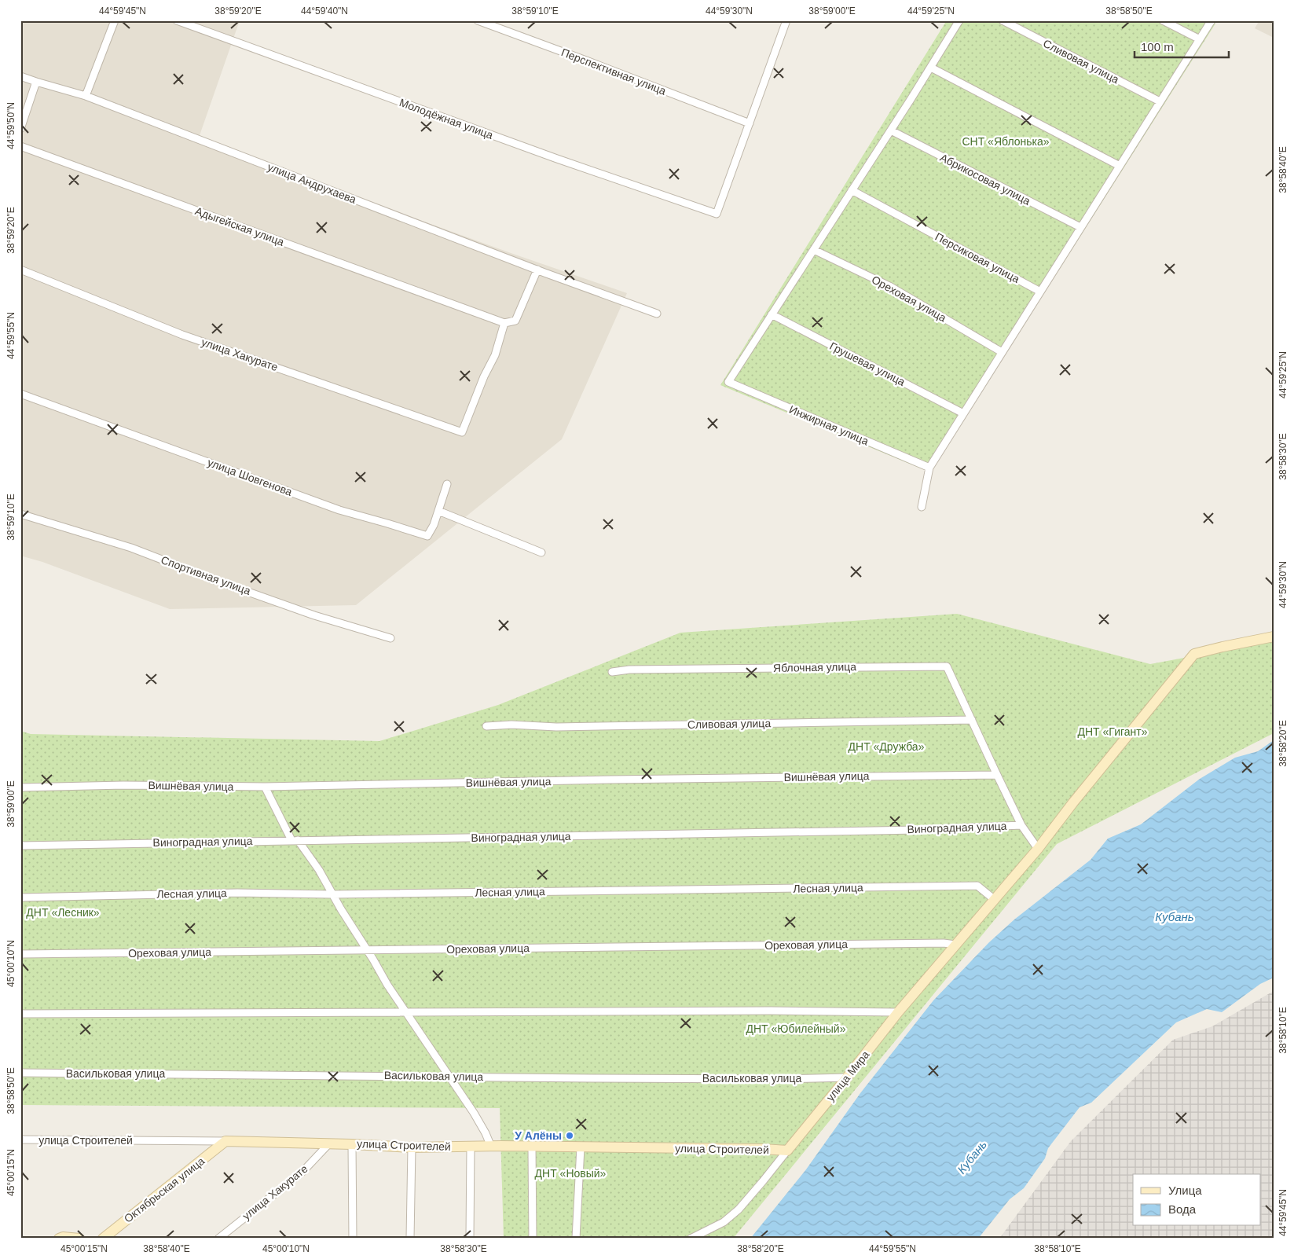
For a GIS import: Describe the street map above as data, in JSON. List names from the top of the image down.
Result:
{
  "streets": {
    "street": [
      "Сливовая улица",
      "Перспективная улица",
      "Молодёжная улица",
      "Абрикосовая улица",
      "улица Андрухаева",
      "Адыгейская улица",
      "Персиковая улица",
      "Ореховая улица",
      "улица Хакурате",
      "Грушевая улица",
      "Инжирная улица",
      "улица Шовгенова",
      "Спортивная улица",
      "Яблочная улица",
      "Вишнёвая улица",
      "Виноградная улица",
      "Лесная улица",
      "Васильковая улица",
      "улица Мира",
      "улица Строителей",
      "Октябрьская улица"
    ]
  },
  "crossings": [
    ["Сливовая улица", "Яблочная улица"],
    ["Перспективная улица", "Молодёжная улица"],
    ["Адыгейская улица", "улица Хакурате"],
    ["Ореховая улица", "улица Мира"],
    ["улица Хакурате", "улица Строителей"],
    ["Грушевая улица", "Инжирная улица"],
    ["Лесная улица", "улица Мира"],
    ["Васильковая улица", "улица Мира"],
    ["улица Мира", "улица Строителей"],
    ["улица Строителей", "Октябрьская улица"]
  ],
  "water": ["Кубань"],
  "parks": [
    "СНТ «Яблонька»",
    "ДНТ «Гигант»",
    "ДНТ «Дружба»",
    "ДНТ «Лесник»",
    "ДНТ «Юбилейный»",
    "ДНТ «Новый»"
  ],
  "places": ["У Алёны"],
  "legend": ["Улица", "Вода"],
  "scale_bar": "100 m",
  "coordinates": [
    "44°59'45\"N",
    "38°59'20\"E",
    "44°59'40\"N",
    "38°59'10\"E",
    "44°59'30\"N",
    "38°59'00\"E",
    "44°59'25\"N",
    "38°58'50\"E",
    "44°59'50\"N",
    "38°58'40\"E",
    "44°59'55\"N",
    "38°58'30\"E",
    "38°58'20\"E",
    "45°00'10\"N",
    "38°58'10\"E",
    "45°00'15\"N"
  ]
}
